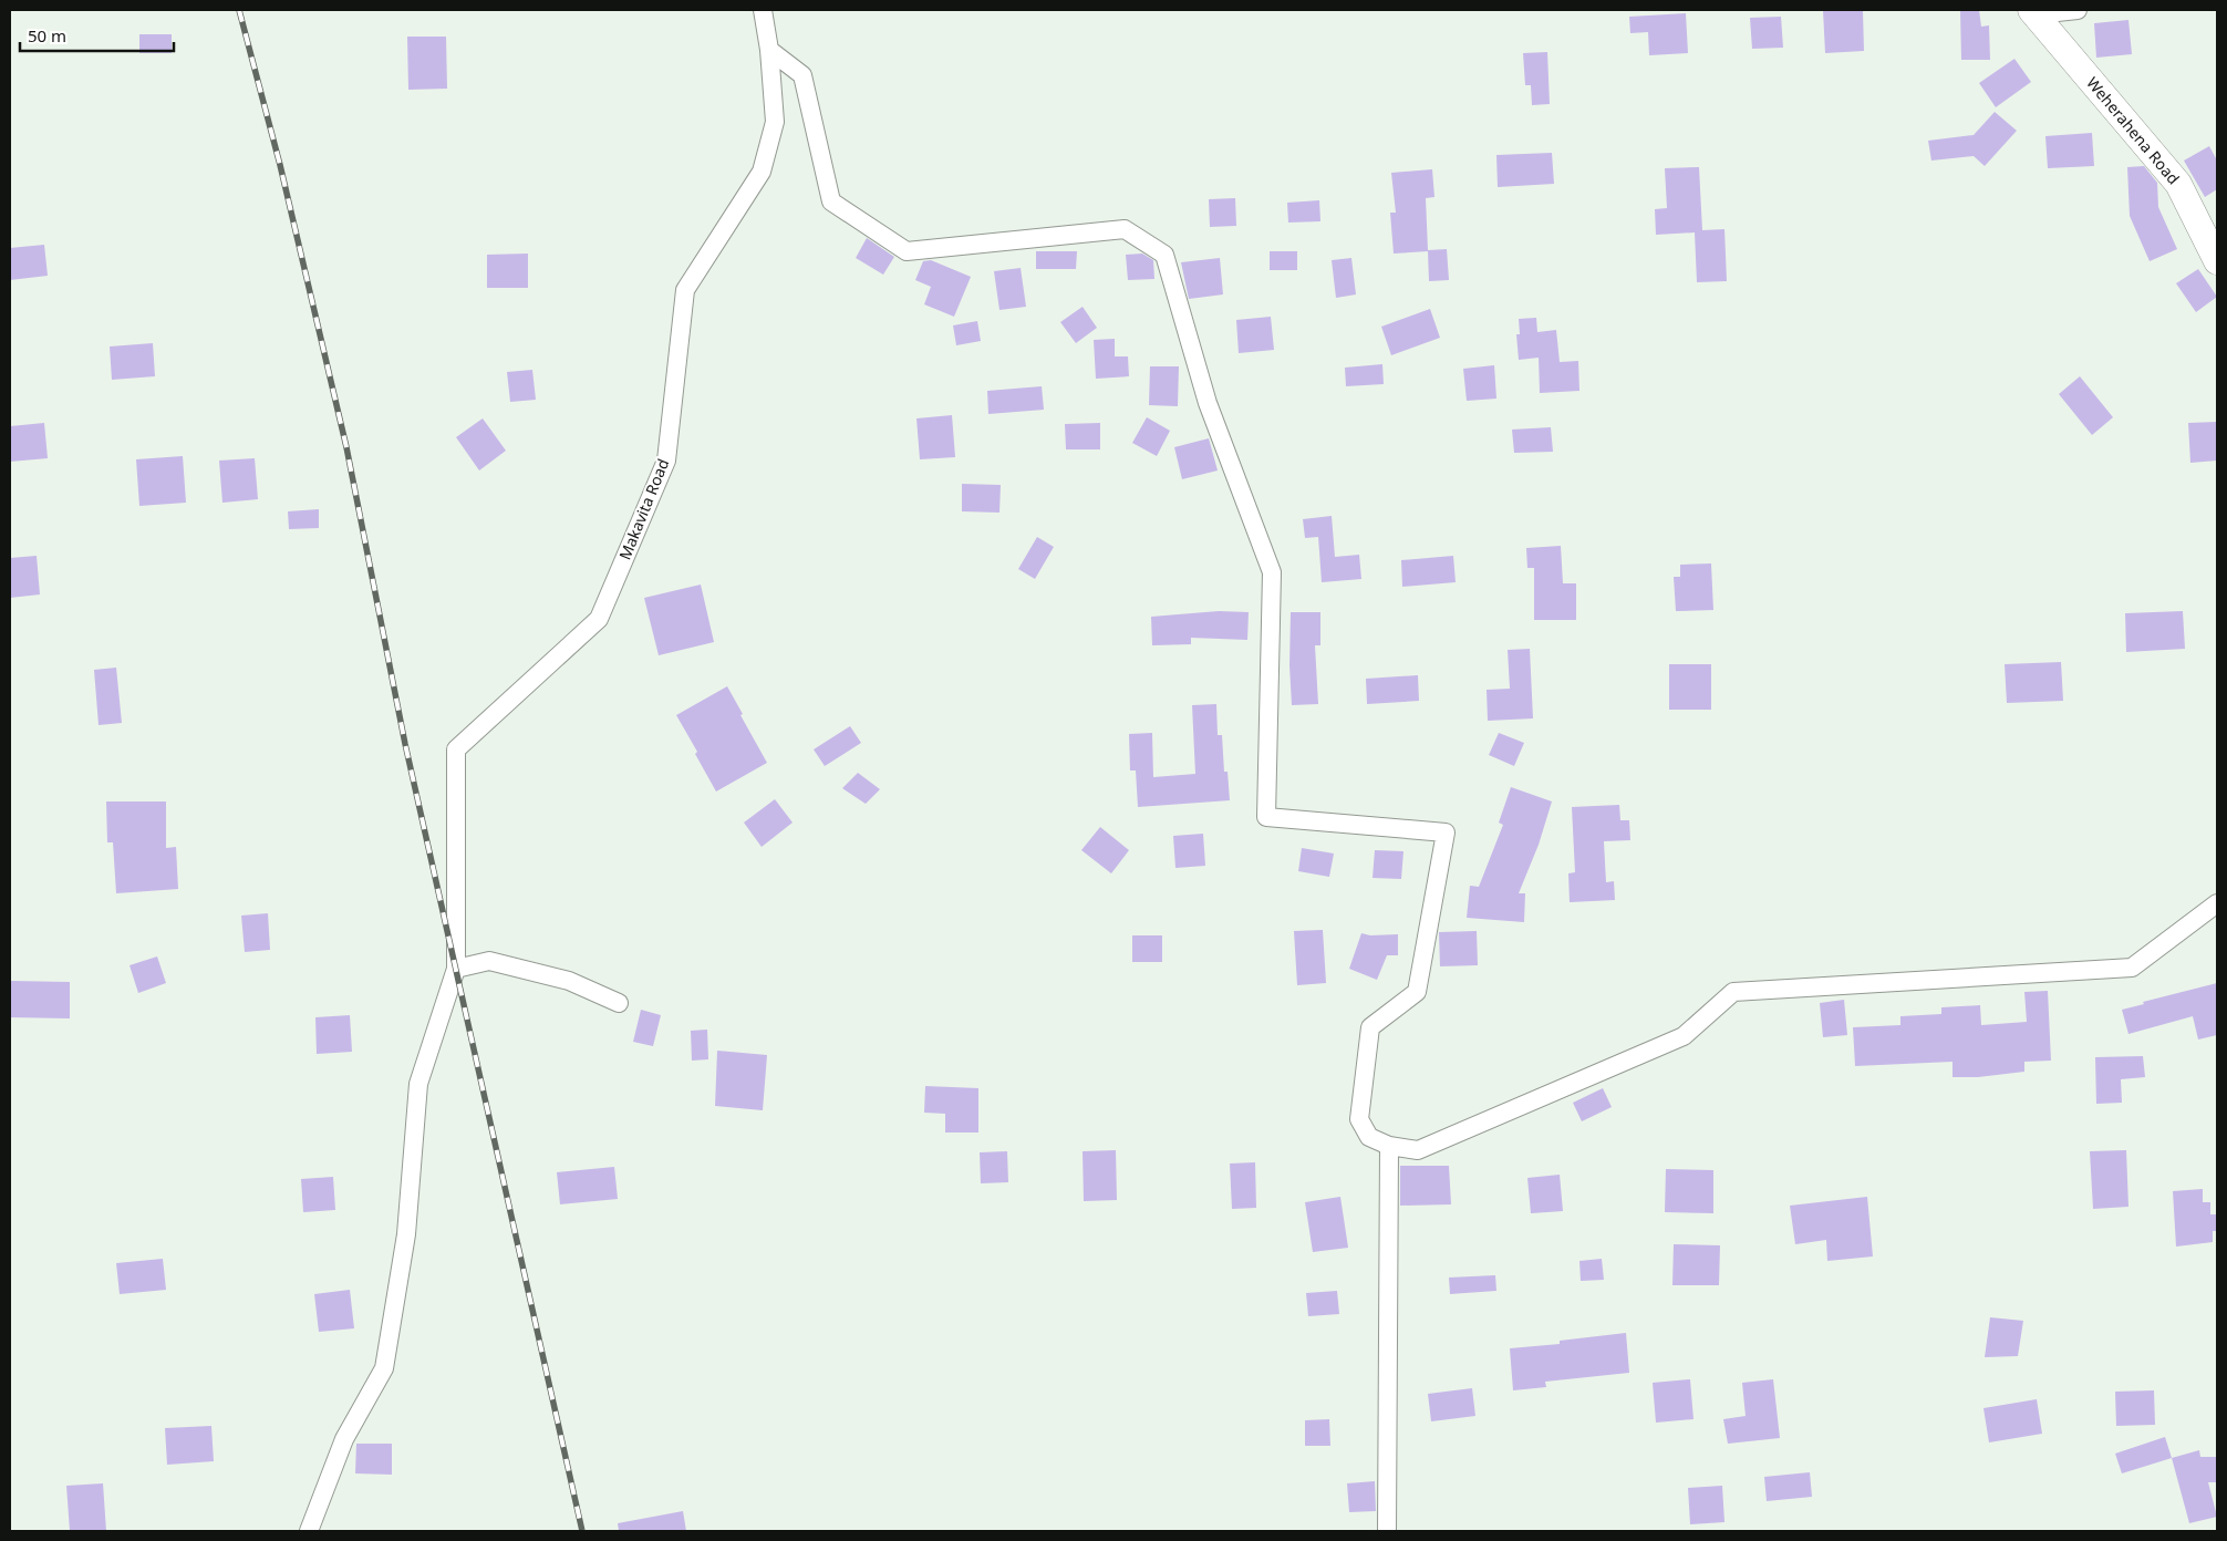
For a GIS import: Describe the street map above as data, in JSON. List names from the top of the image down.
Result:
{
  "streets": {
    "main road": ["Weherahena Road"],
    "street": ["Makavita Road"]
  },
  "scale_bar": "50 m"
}
